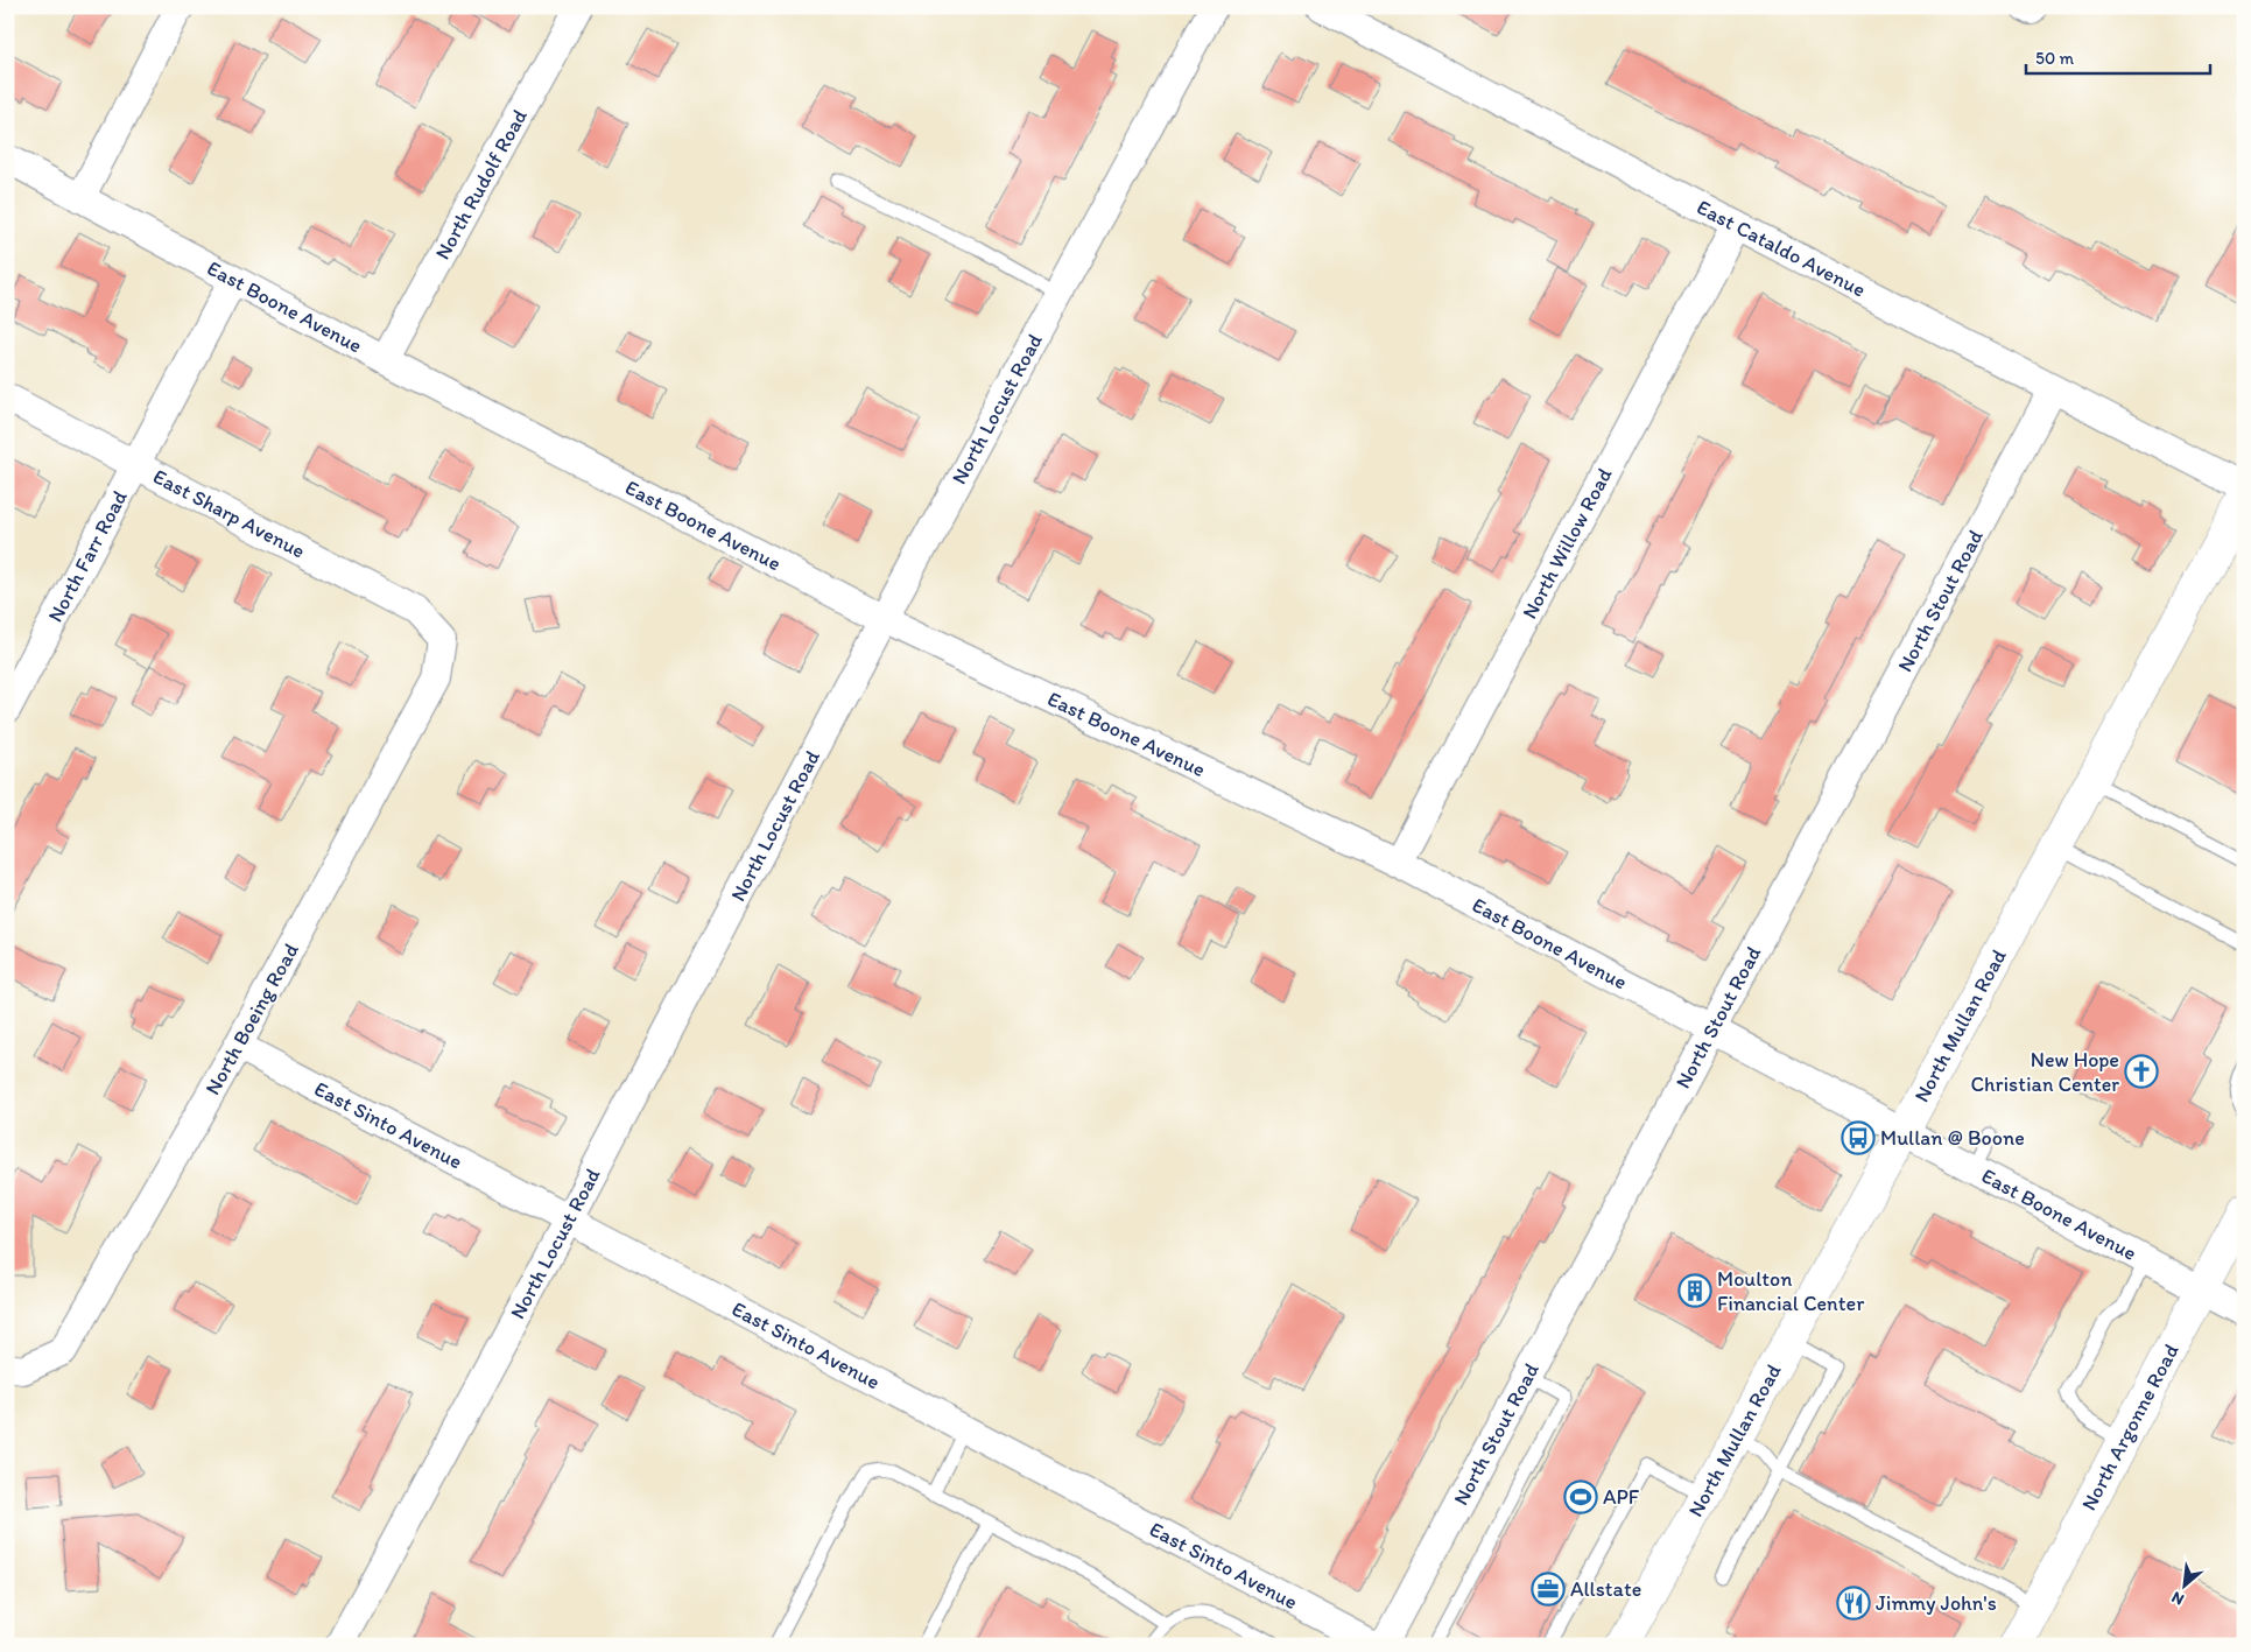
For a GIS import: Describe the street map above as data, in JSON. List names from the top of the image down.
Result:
{
  "streets": {
    "main road": ["North Mullan Road", "North Argonne Road"],
    "street": [
      "North Rudolf Road",
      "East Cataldo Avenue",
      "East Boone Avenue",
      "North Locust Road",
      "East Sharp Avenue",
      "North Willow Road",
      "North Farr Road",
      "North Stout Road",
      "North Boeing Road",
      "East Sinto Avenue"
    ]
  },
  "crossings": [
    ["North Rudolf Road", "East Boone Avenue"],
    ["East Cataldo Avenue", "North Willow Road"],
    ["East Cataldo Avenue", "North Stout Road"],
    ["East Boone Avenue", "North Locust Road"],
    ["East Boone Avenue", "North Willow Road"],
    ["East Boone Avenue", "North Farr Road"],
    ["East Boone Avenue", "North Stout Road"],
    ["East Boone Avenue", "North Mullan Road"],
    ["East Boone Avenue", "North Argonne Road"],
    ["North Locust Road", "East Sinto Avenue"],
    ["East Sharp Avenue", "North Farr Road"],
    ["East Sharp Avenue", "North Boeing Road"],
    ["North Boeing Road", "East Sinto Avenue"]
  ],
  "places": {
    "church": ["New Hope Christian Center"],
    "bus stop": ["Mullan @ Boone"],
    "building": ["Moulton Financial Center"],
    "sports": ["APF"],
    "office": ["Allstate"],
    "restaurant": ["Jimmy John's"]
  },
  "scale_bar": "50 m",
  "north": "bottom left"
}
